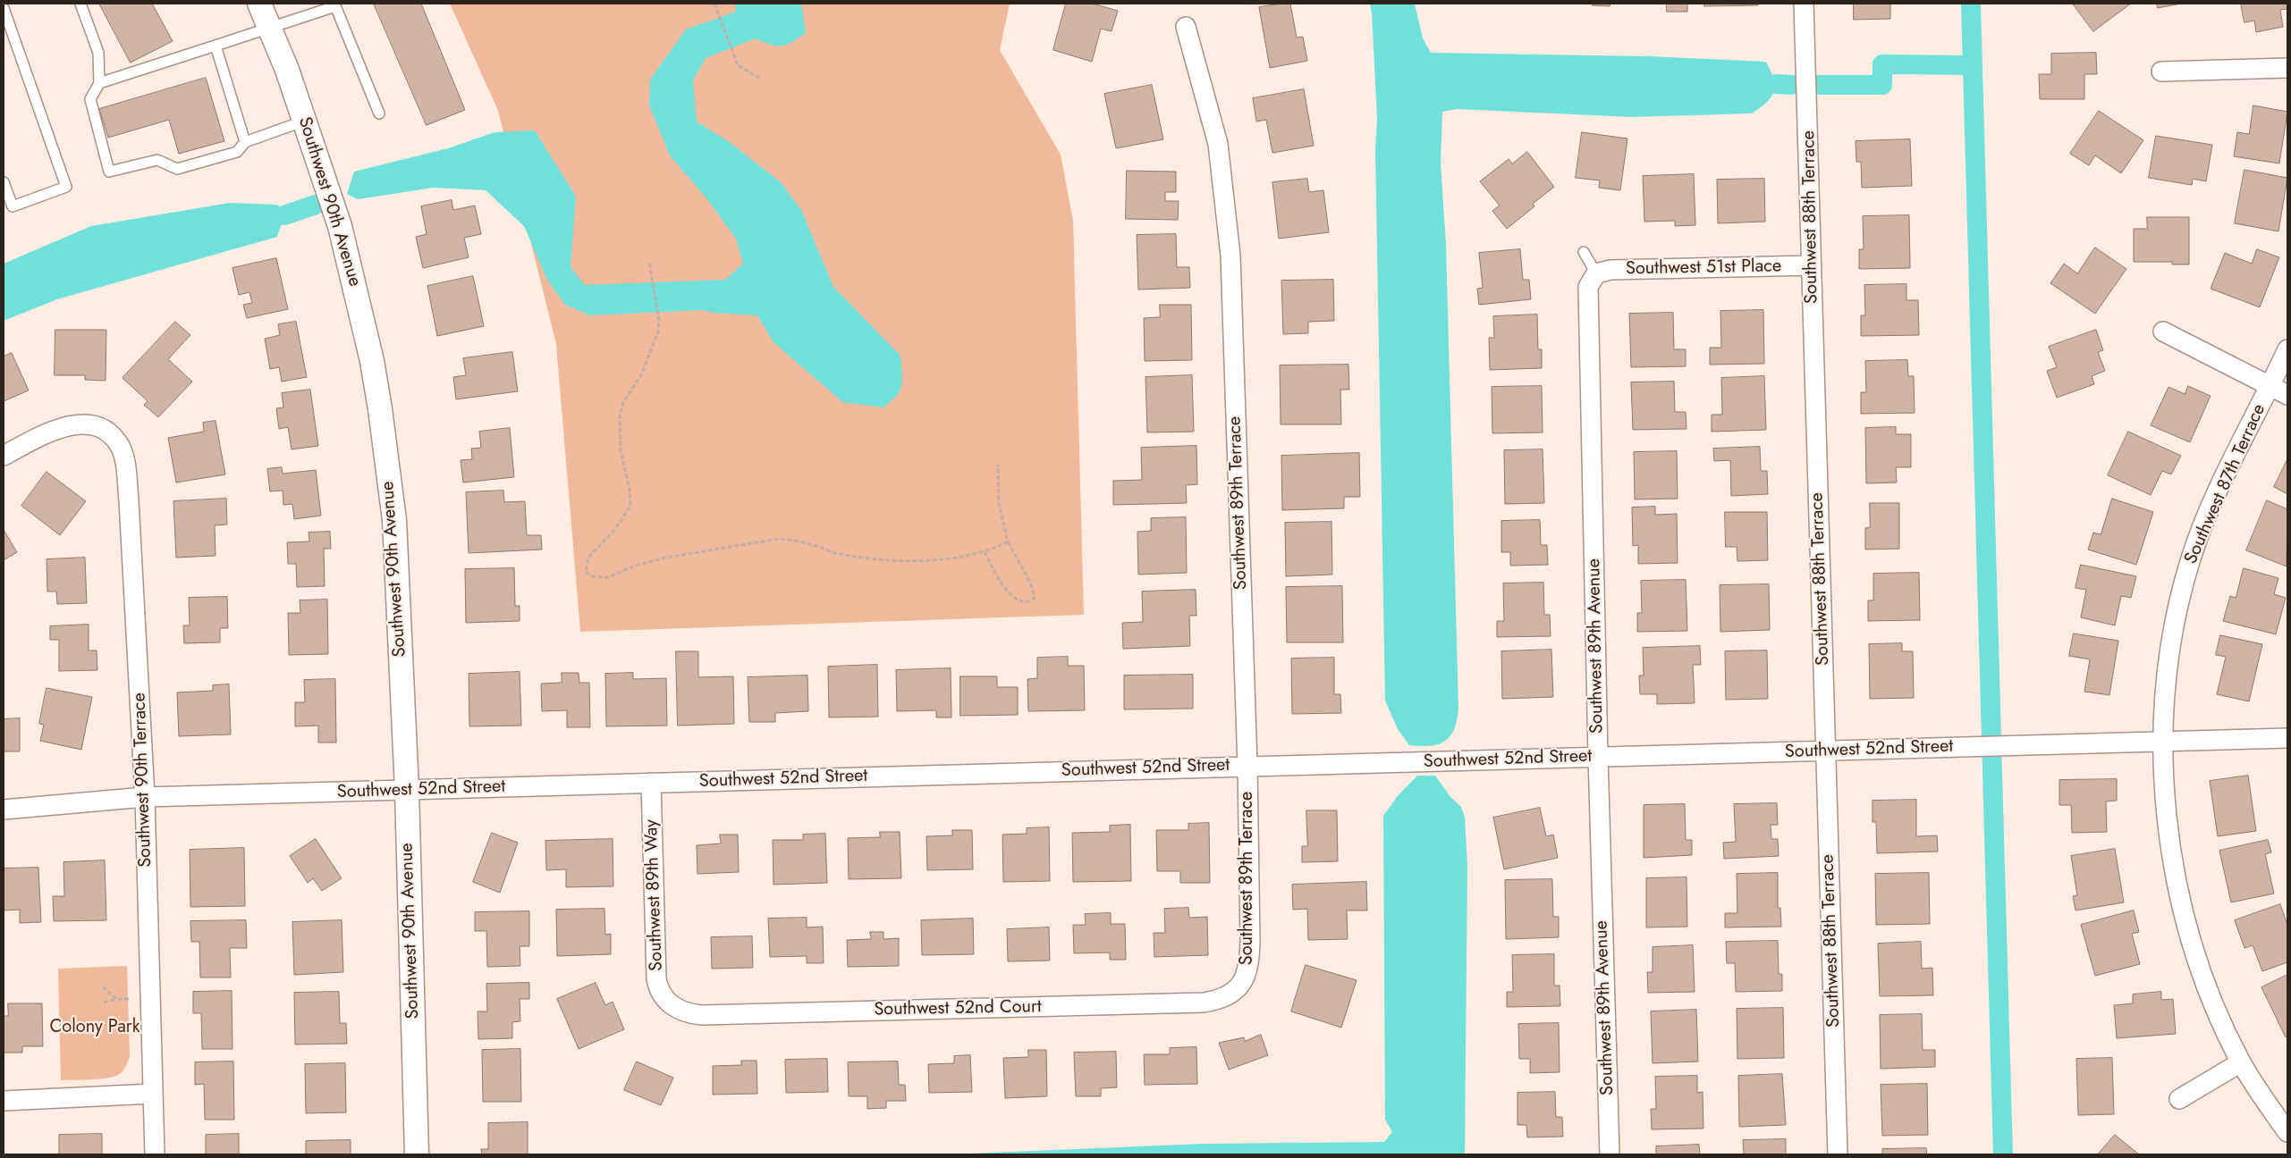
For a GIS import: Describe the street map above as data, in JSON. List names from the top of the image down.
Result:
{
  "streets": {
    "street": [
      "Southwest 90th Avenue",
      "Southwest 88th Terrace",
      "Southwest 51st Place",
      "Southwest 87th Terrace",
      "Southwest 89th Terrace",
      "Southwest 89th Avenue",
      "Southwest 52nd Street",
      "Southwest 90th Terrace",
      "Southwest 89th Way",
      "Southwest 52nd Court"
    ]
  },
  "crossings": [
    ["Southwest 90th Avenue", "Southwest 52nd Street"],
    ["Southwest 88th Terrace", "Southwest 51st Place"],
    ["Southwest 88th Terrace", "Southwest 52nd Street"],
    ["Southwest 51st Place", "Southwest 89th Avenue"],
    ["Southwest 87th Terrace", "Southwest 52nd Street"],
    ["Southwest 89th Terrace", "Southwest 52nd Street"],
    ["Southwest 89th Terrace", "Southwest 52nd Court"],
    ["Southwest 89th Avenue", "Southwest 52nd Street"],
    ["Southwest 52nd Street", "Southwest 90th Terrace"],
    ["Southwest 52nd Street", "Southwest 89th Way"],
    ["Southwest 89th Way", "Southwest 52nd Court"]
  ],
  "parks": ["Colony Park"]
}
